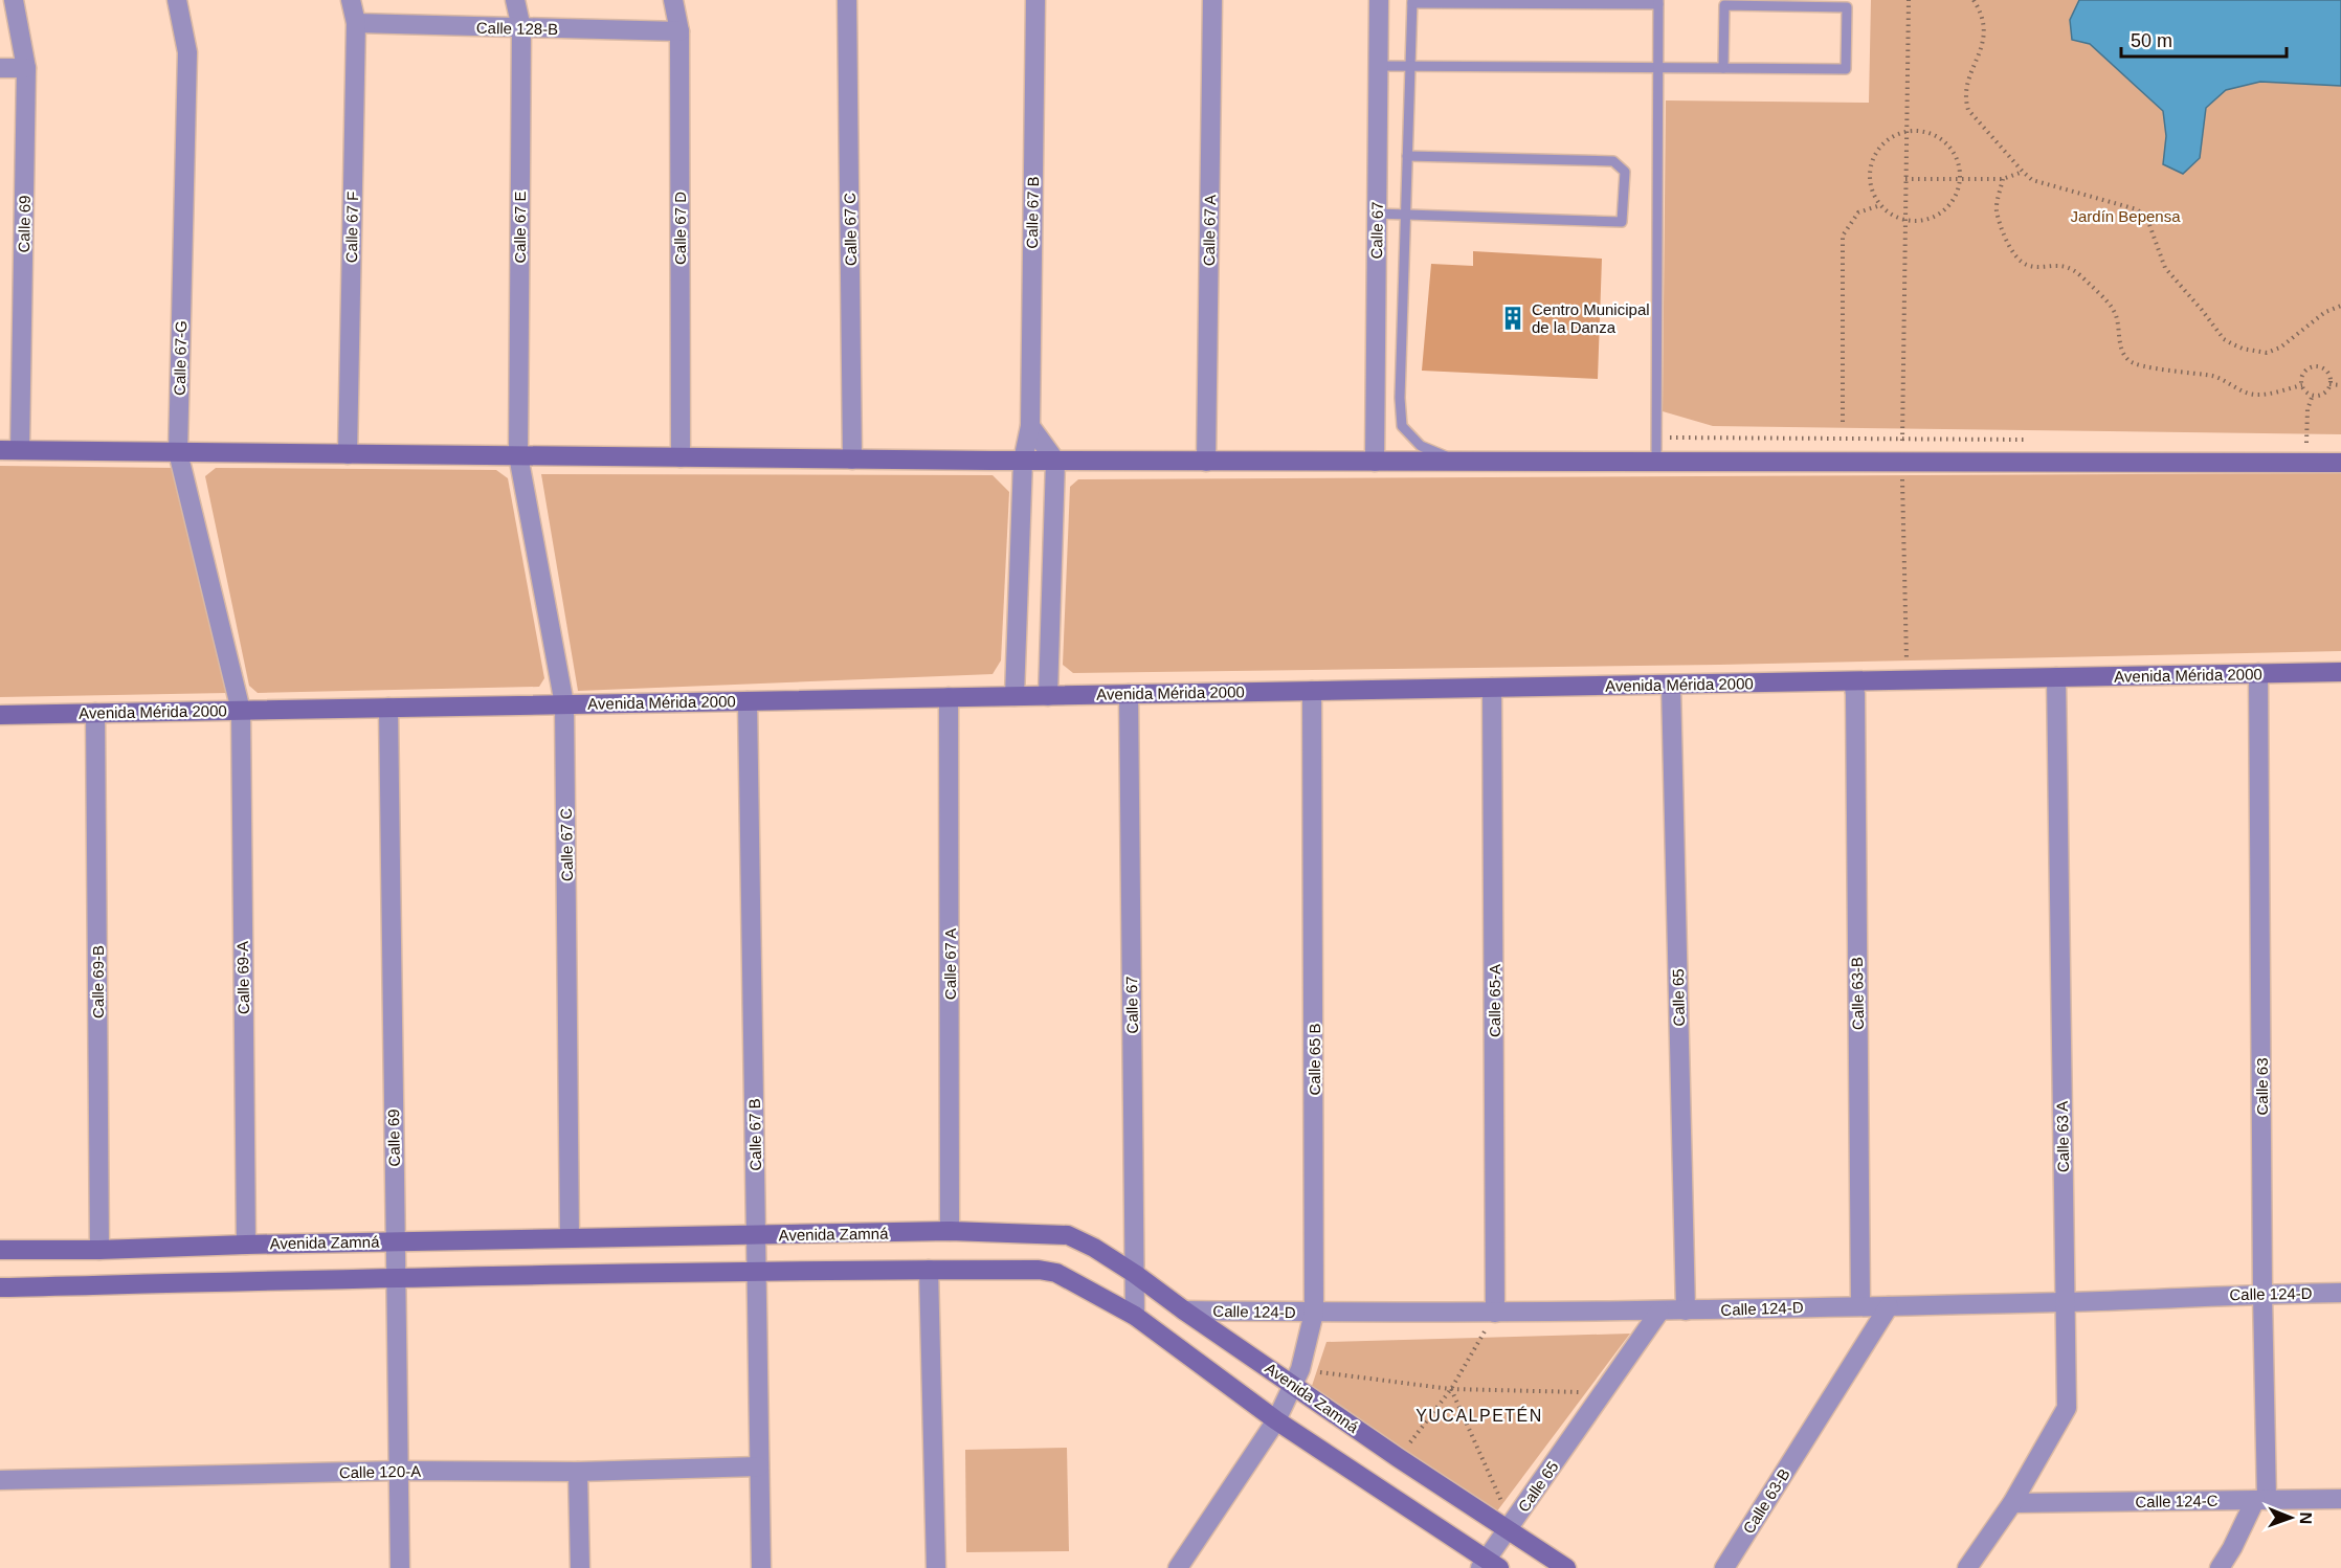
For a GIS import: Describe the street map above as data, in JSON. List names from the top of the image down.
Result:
{
  "streets": {
    "main road": ["Avenida Mérida 2000", "Avenida Zamná"],
    "street": [
      "Calle 128-B",
      "Calle 67 B",
      "Calle 69",
      "Calle 67 F",
      "Calle 67 E",
      "Calle 67 D",
      "Calle 67 C",
      "Calle 67 A",
      "Calle 67",
      "Calle 67-G",
      "Calle 69-A",
      "Calle 69-B",
      "Calle 63-B",
      "Calle 65",
      "Calle 65-A",
      "Calle 65 B",
      "Calle 63",
      "Calle 63 A",
      "Calle 124-D",
      "Calle 120-A",
      "Calle 124-C"
    ]
  },
  "crossings": [
    ["Calle 128-B", "Calle 67 F"],
    ["Calle 128-B", "Calle 67 E"],
    ["Calle 128-B", "Calle 67 D"],
    ["Calle 67 B", "Avenida Mérida 2000"],
    ["Calle 67 B", "Avenida Zamná"],
    ["Calle 67 B", "Calle 120-A"],
    ["Calle 69", "Avenida Mérida 2000"],
    ["Calle 69", "Avenida Zamná"],
    ["Calle 69", "Calle 120-A"],
    ["Calle 67 E", "Calle 67 C"],
    ["Calle 67 C", "Avenida Mérida 2000"],
    ["Calle 67 C", "Avenida Zamná"],
    ["Calle 67 A", "Avenida Mérida 2000"],
    ["Calle 67 A", "Avenida Zamná"],
    ["Calle 67", "Avenida Mérida 2000"],
    ["Calle 67", "Avenida Zamná"],
    ["Calle 67-G", "Avenida Mérida 2000"],
    ["Calle 67-G", "Calle 69-A"],
    ["Avenida Mérida 2000", "Calle 69-A"],
    ["Avenida Mérida 2000", "Calle 69-B"],
    ["Avenida Mérida 2000", "Calle 63-B"],
    ["Avenida Mérida 2000", "Calle 65"],
    ["Avenida Mérida 2000", "Calle 65-A"],
    ["Avenida Mérida 2000", "Calle 65 B"],
    ["Avenida Mérida 2000", "Calle 63"],
    ["Avenida Mérida 2000", "Calle 63 A"],
    ["Calle 69-A", "Avenida Zamná"],
    ["Calle 69-B", "Avenida Zamná"],
    ["Calle 63-B", "Calle 124-D"],
    ["Calle 65", "Avenida Zamná"],
    ["Calle 65", "Calle 124-D"],
    ["Calle 65-A", "Calle 124-D"],
    ["Calle 65 B", "Avenida Zamná"],
    ["Calle 65 B", "Calle 124-D"],
    ["Calle 63", "Calle 124-D"],
    ["Calle 63", "Calle 124-C"],
    ["Calle 63 A", "Calle 124-D"],
    ["Calle 63 A", "Calle 124-C"],
    ["Avenida Zamná", "Calle 124-D"]
  ],
  "districts": ["YUCALPETÉN"],
  "parks": ["Jardín Bepensa"],
  "places": {
    "building": ["Centro Municipal de la Danza"]
  },
  "scale_bar": "50 m",
  "north": "right"
}
